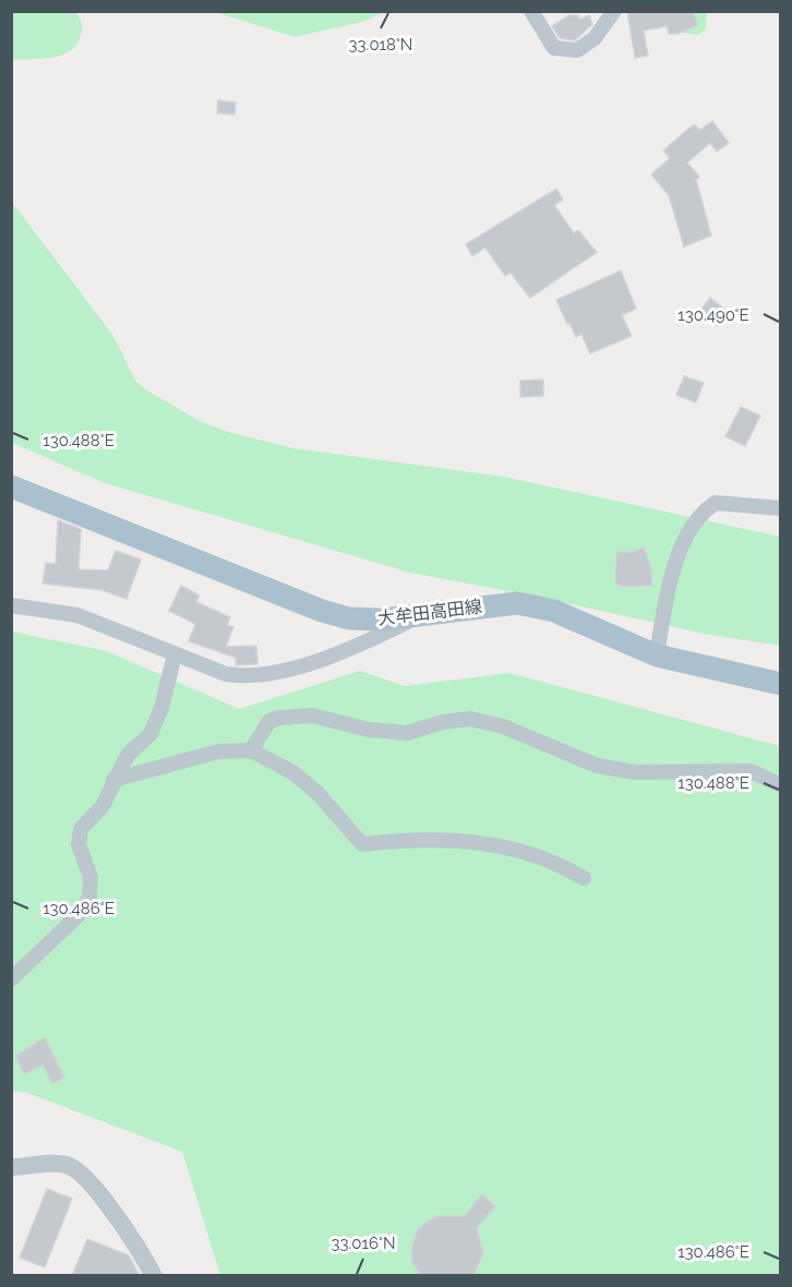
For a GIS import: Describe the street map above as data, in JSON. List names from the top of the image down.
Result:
{
  "streets": {
    "main road": ["大牟田高田線"]
  },
  "coordinates": [
    "33.018°N",
    "130.490°E",
    "130.488°E",
    "130.486°E",
    "33.016°N"
  ]
}
